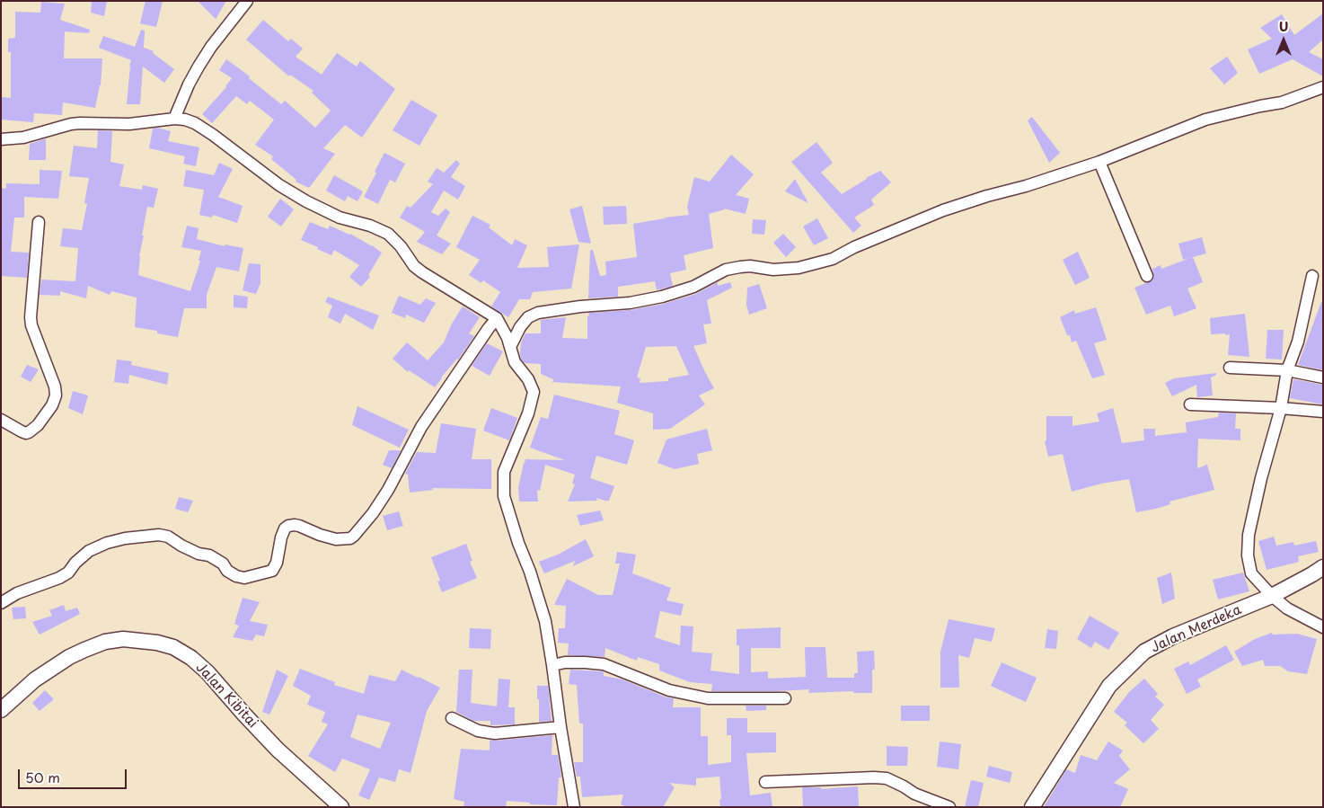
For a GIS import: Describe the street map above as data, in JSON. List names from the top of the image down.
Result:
{
  "streets": {
    "street": ["Jalan Merdeka", "Jalan Kibitai"]
  },
  "scale_bar": "50 m",
  "north": "top"
}
